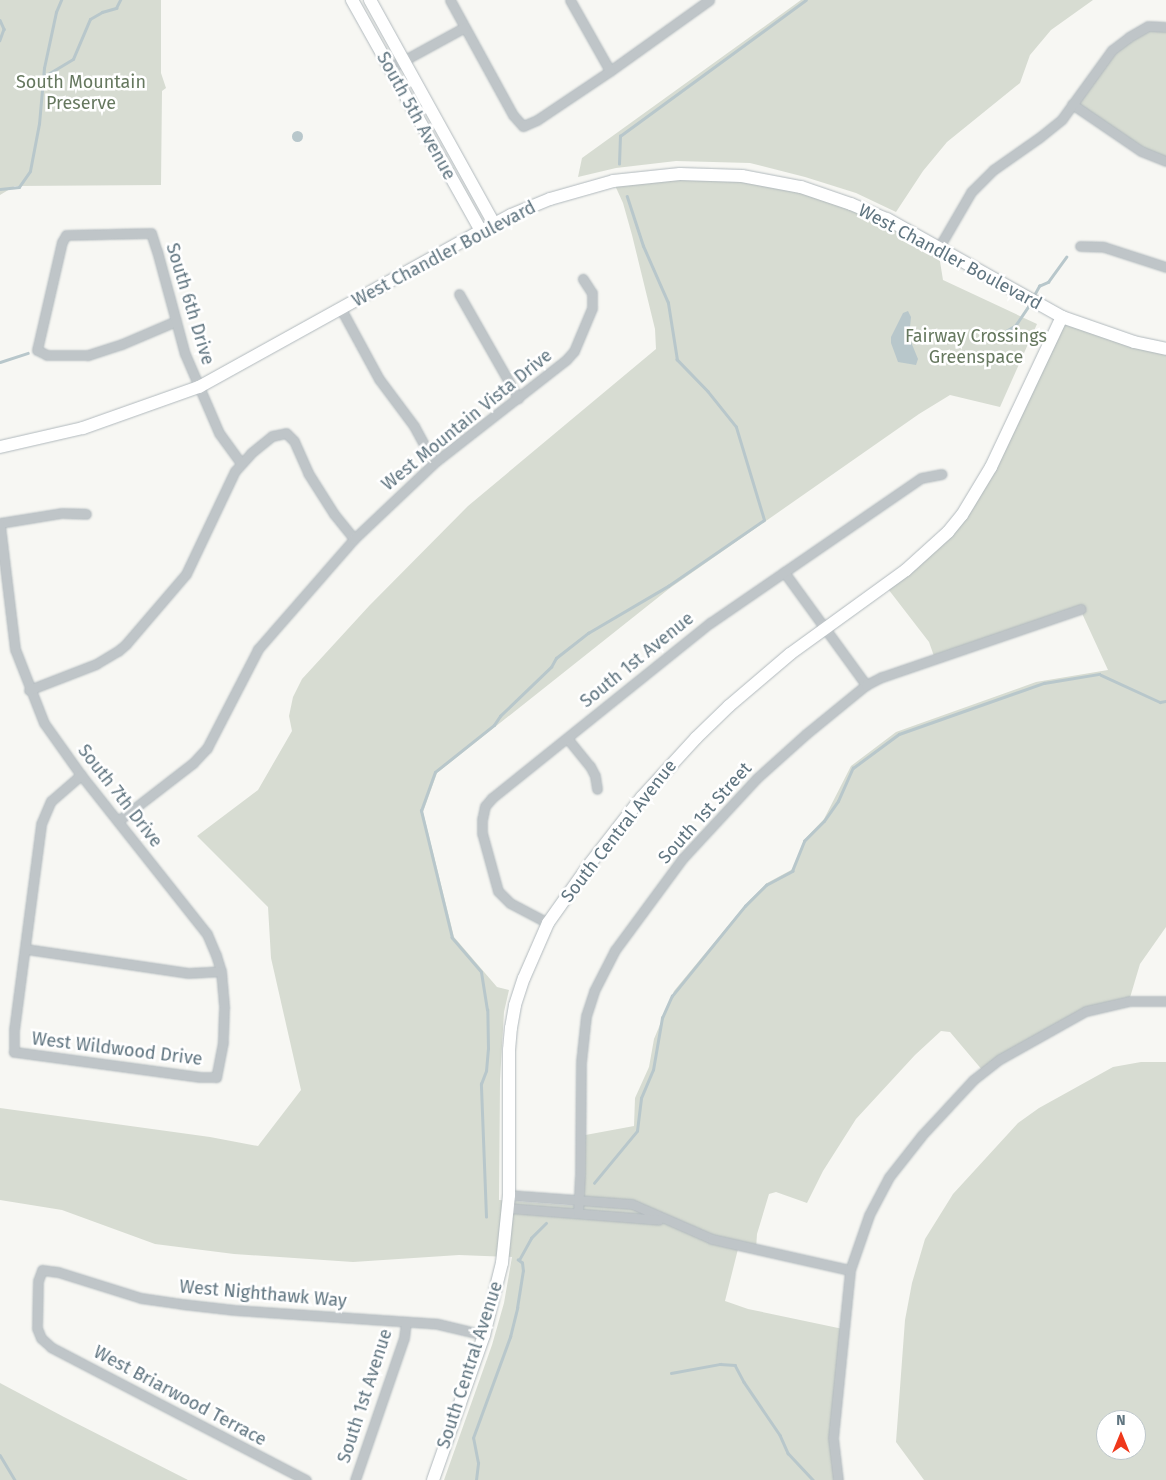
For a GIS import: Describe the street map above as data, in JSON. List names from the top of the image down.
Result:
{
  "streets": {
    "street": [
      "South 5th Avenue",
      "West Chandler Boulevard",
      "South 6th Drive",
      "West Mountain Vista Drive",
      "South 1st Avenue",
      "South 7th Drive",
      "South 1st Street",
      "South Central Avenue",
      "West Wildwood Drive",
      "West Nighthawk Way",
      "West Briarwood Terrace"
    ]
  },
  "crossings": [
    ["South 5th Avenue", "West Chandler Boulevard"],
    ["West Chandler Boulevard", "South 6th Drive"],
    ["West Chandler Boulevard", "South Central Avenue"],
    ["West Mountain Vista Drive", "South 7th Drive"],
    ["South 1st Avenue", "South Central Avenue"],
    ["South 1st Avenue", "West Nighthawk Way"],
    ["South 7th Drive", "West Wildwood Drive"],
    ["South Central Avenue", "West Nighthawk Way"],
    ["West Nighthawk Way", "West Briarwood Terrace"]
  ],
  "parks": ["South Mountain Preserve", "Fairway Crossings Greenspace"],
  "north": "top"
}
